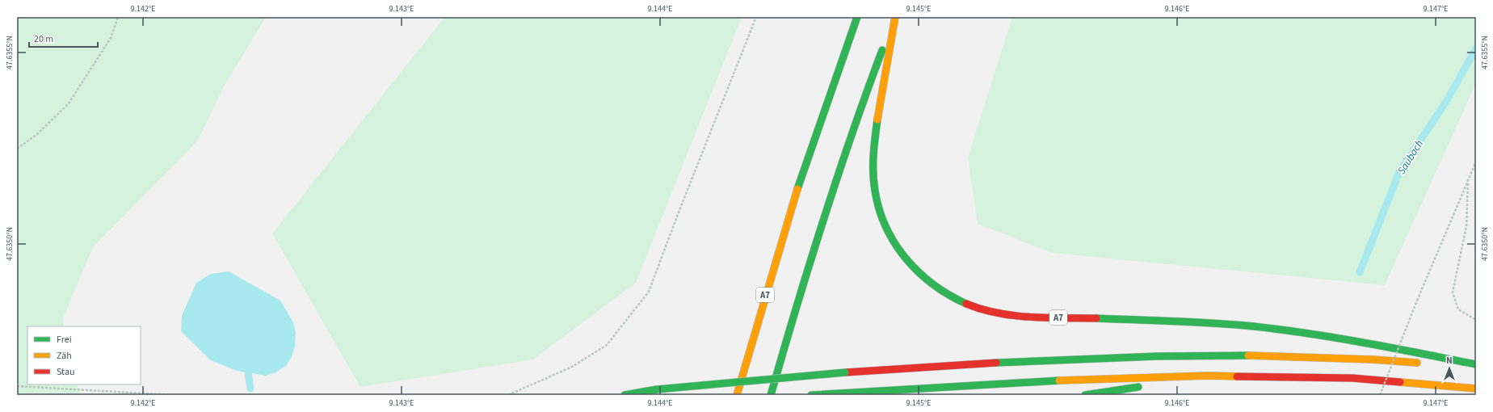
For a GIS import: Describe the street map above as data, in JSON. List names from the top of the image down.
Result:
{
  "streets": {
    "highway": ["A7"]
  },
  "water": ["Saubach"],
  "legend": ["Frei", "Zäh", "Stau"],
  "scale_bar": "20 m",
  "north": "top",
  "coordinates": [
    "9.142°E",
    "9.143°E",
    "9.144°E",
    "9.145°E",
    "9.146°E",
    "9.147°E",
    "47.6355°N",
    "47.6350°N"
  ]
}
